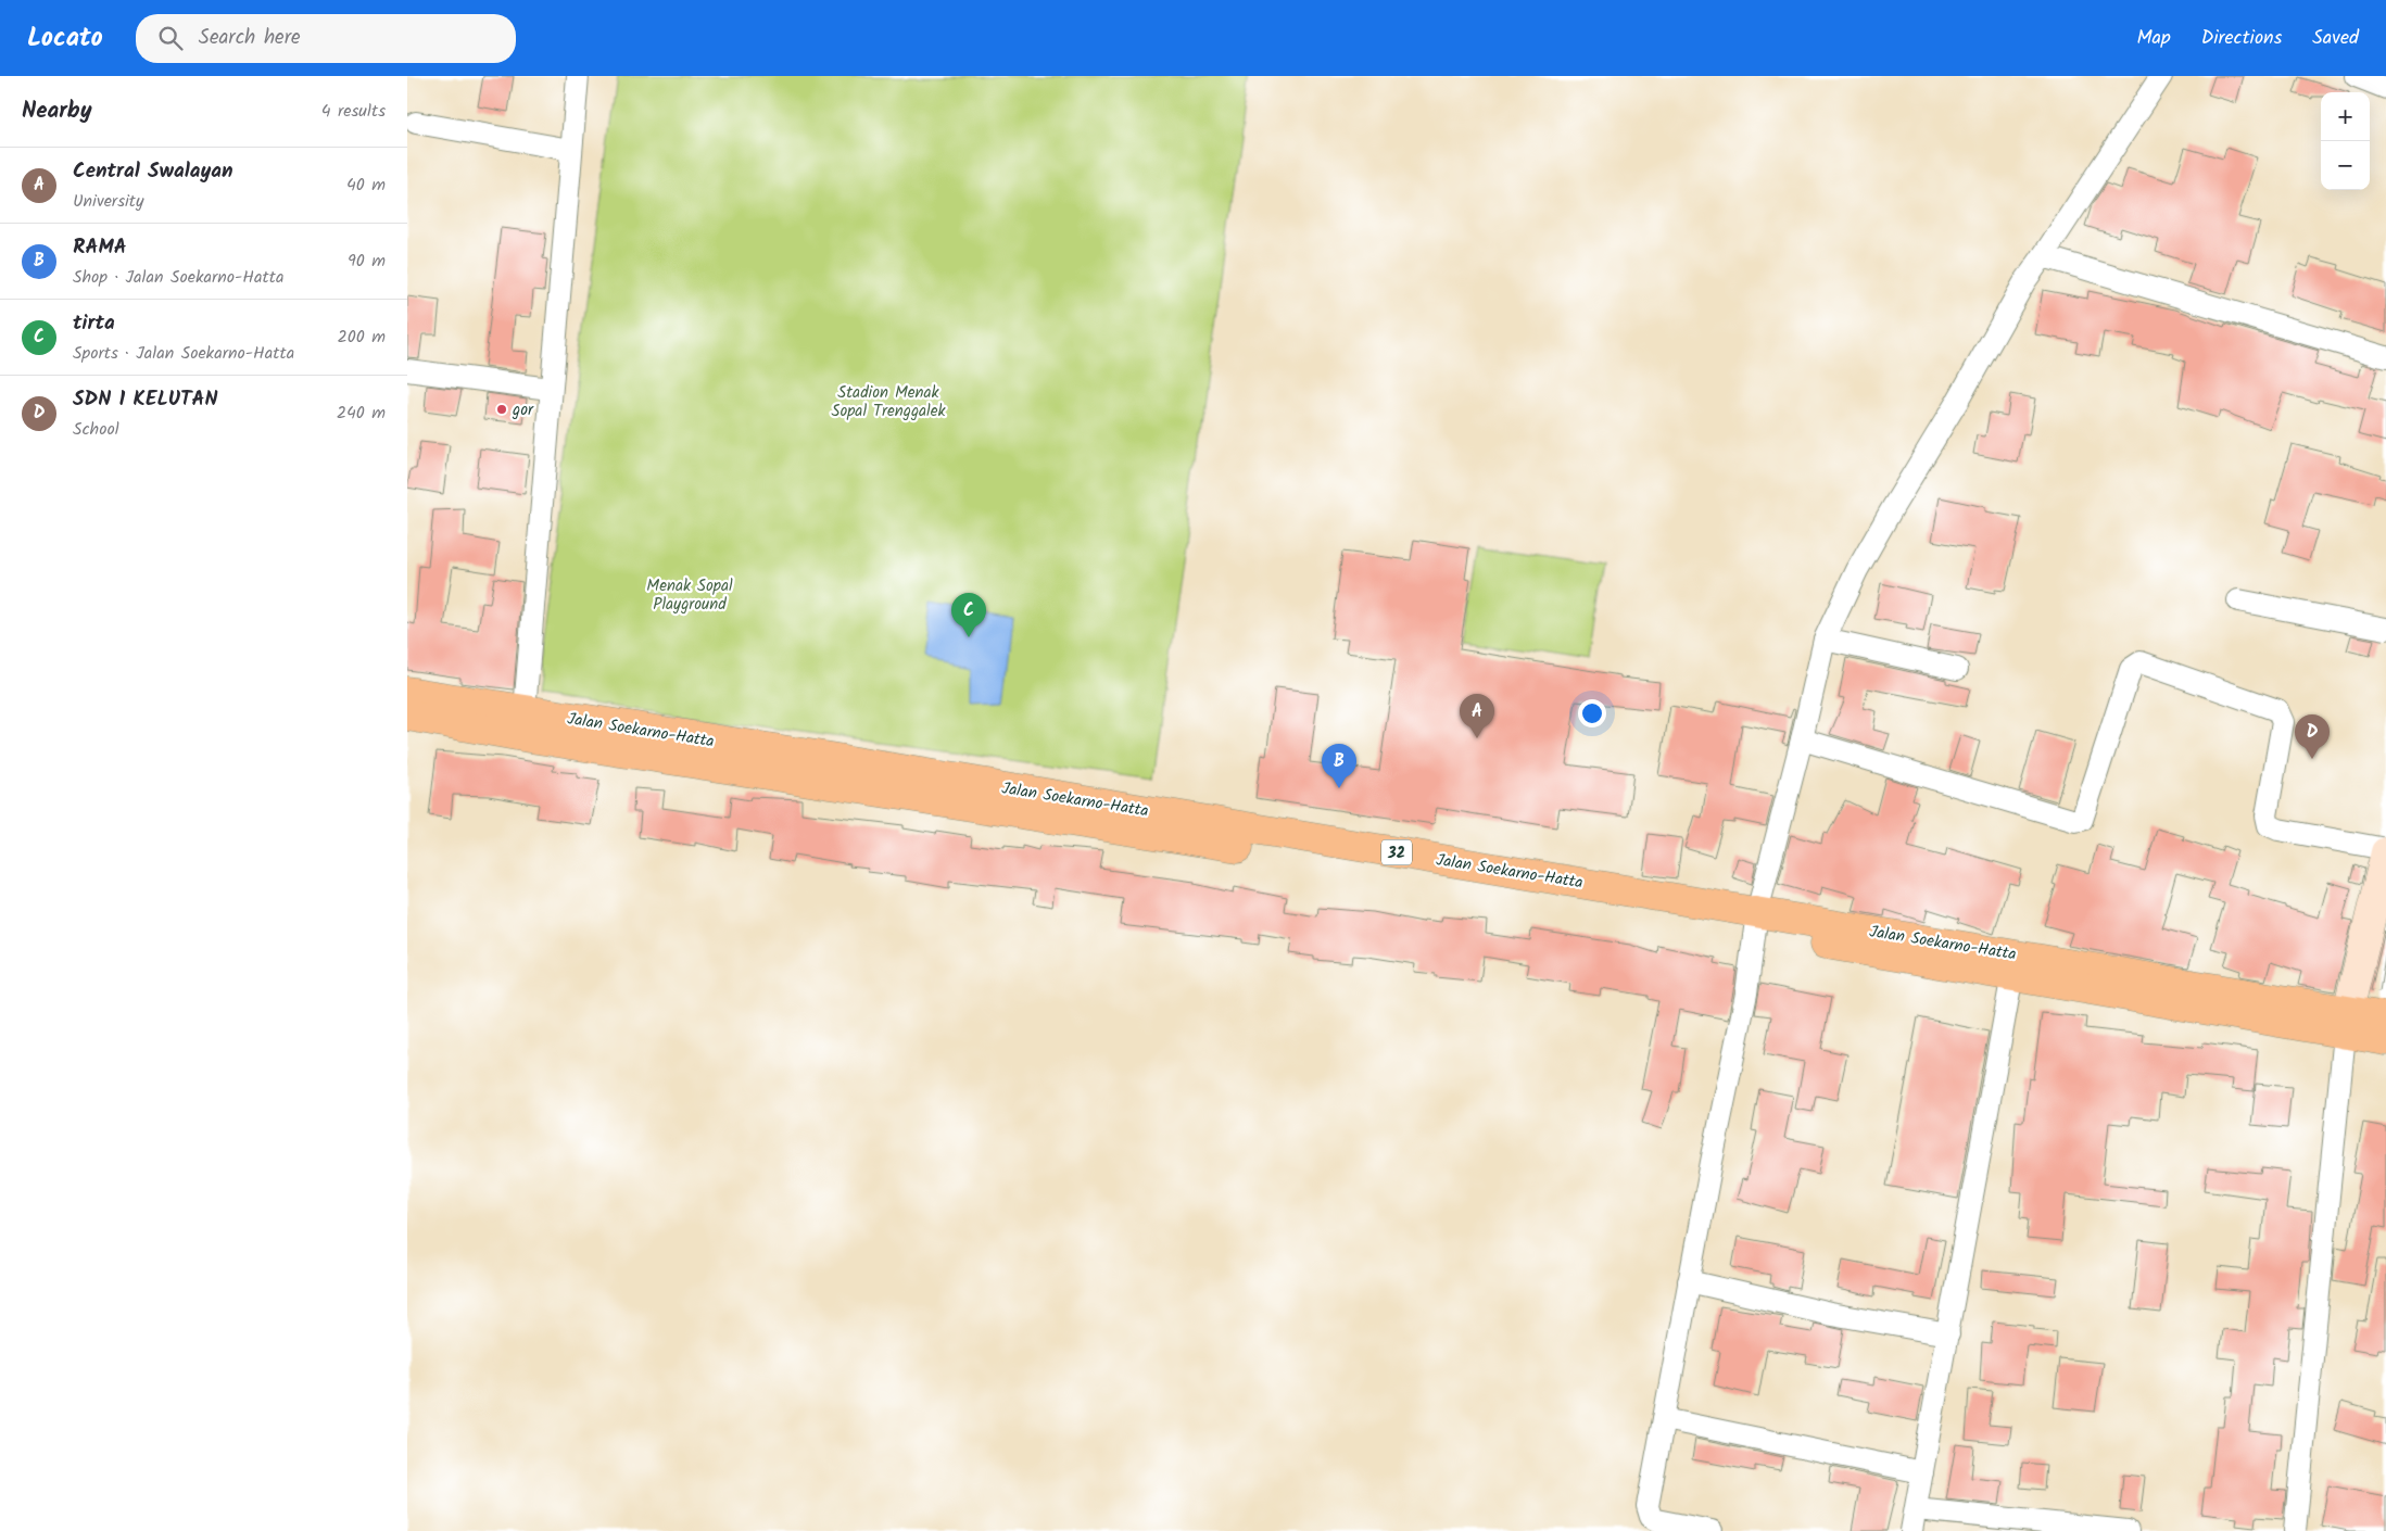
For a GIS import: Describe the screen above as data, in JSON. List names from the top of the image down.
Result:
{
  "streets": {
    "highway": ["Jalan Soekarno-Hatta", "32"]
  },
  "parks": ["Stadion Menak Sopal Trenggalek", "Menak Sopal Playground"],
  "places": ["gor"],
  "page": {
    "header": "Locato",
    "search": "Search here",
    "nav": ["Map", "Directions", "Saved"],
    "heading": ["Nearby", "4 results"],
    "map_buttons": ["+", "−"],
    "list": [
      {
        "mark": "A",
        "name": "Central Swalayan",
        "note": "University",
        "value": "40 m"
      },
      {
        "mark": "B",
        "name": "RAMA",
        "note": "Shop · Jalan Soekarno-Hatta",
        "value": "90 m"
      },
      {
        "mark": "C",
        "name": "tirta",
        "note": "Sports · Jalan Soekarno-Hatta",
        "value": "200 m"
      },
      {
        "mark": "D",
        "name": "SDN 1 KELUTAN",
        "note": "School",
        "value": "240 m"
      }
    ],
    "pins": [
      "C",
      "A",
      "D",
      "B"
    ]
  }
}
